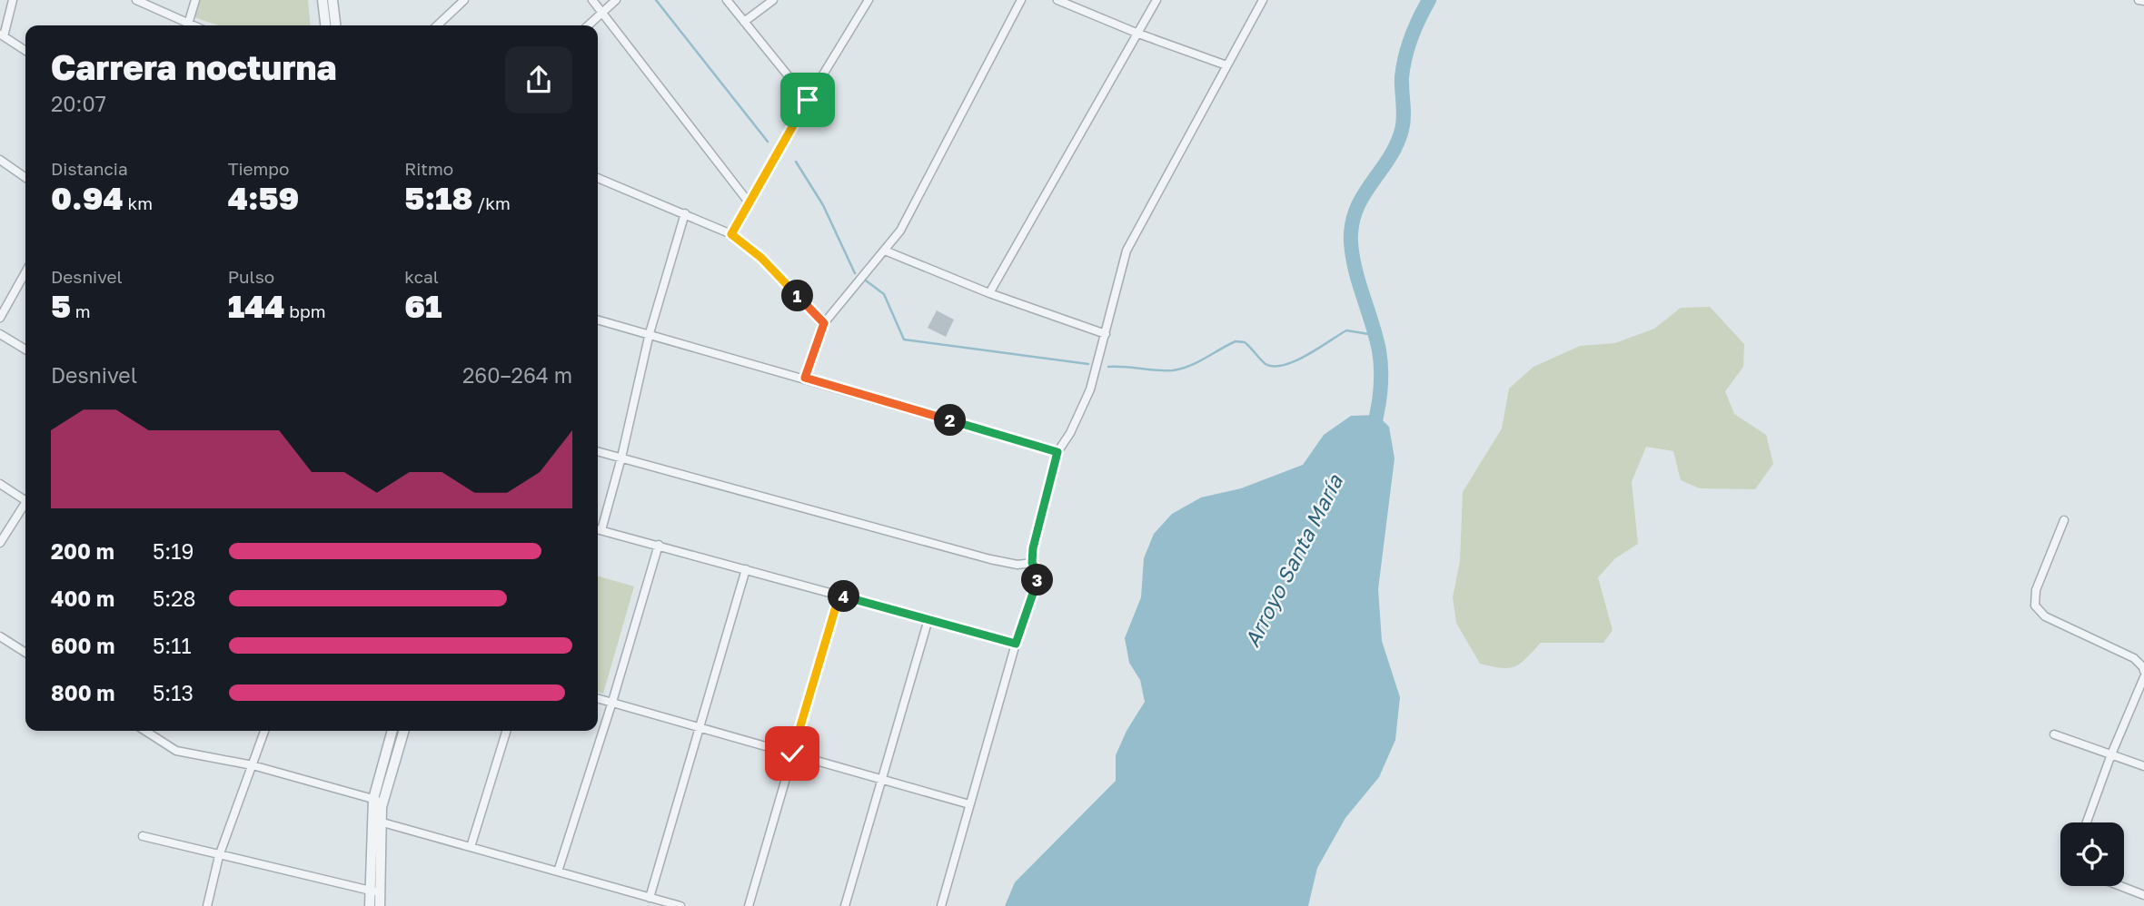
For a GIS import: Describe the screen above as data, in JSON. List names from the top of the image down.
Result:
{
  "water": ["Arroyo Santa María"],
  "page": {
    "heading": ["Carrera nocturna", "20:07"],
    "stats": [
      ["Distancia", "0.94 km"],
      ["Tiempo", "4:59"],
      ["Ritmo", "5:18 /km"],
      ["Desnivel", "5 m"],
      ["Pulso", "144 bpm"],
      ["kcal", "61"]
    ],
    "pins": [
      "1",
      "2",
      "3",
      "4"
    ],
    "chart": ["Desnivel", "260–264 m"],
    "list": [
      {
        "name": "200 m",
        "note": "5:19"
      },
      {
        "name": "400 m",
        "note": "5:28"
      },
      {
        "name": "600 m",
        "note": "5:11"
      },
      {
        "name": "800 m",
        "note": "5:13"
      }
    ]
  }
}
